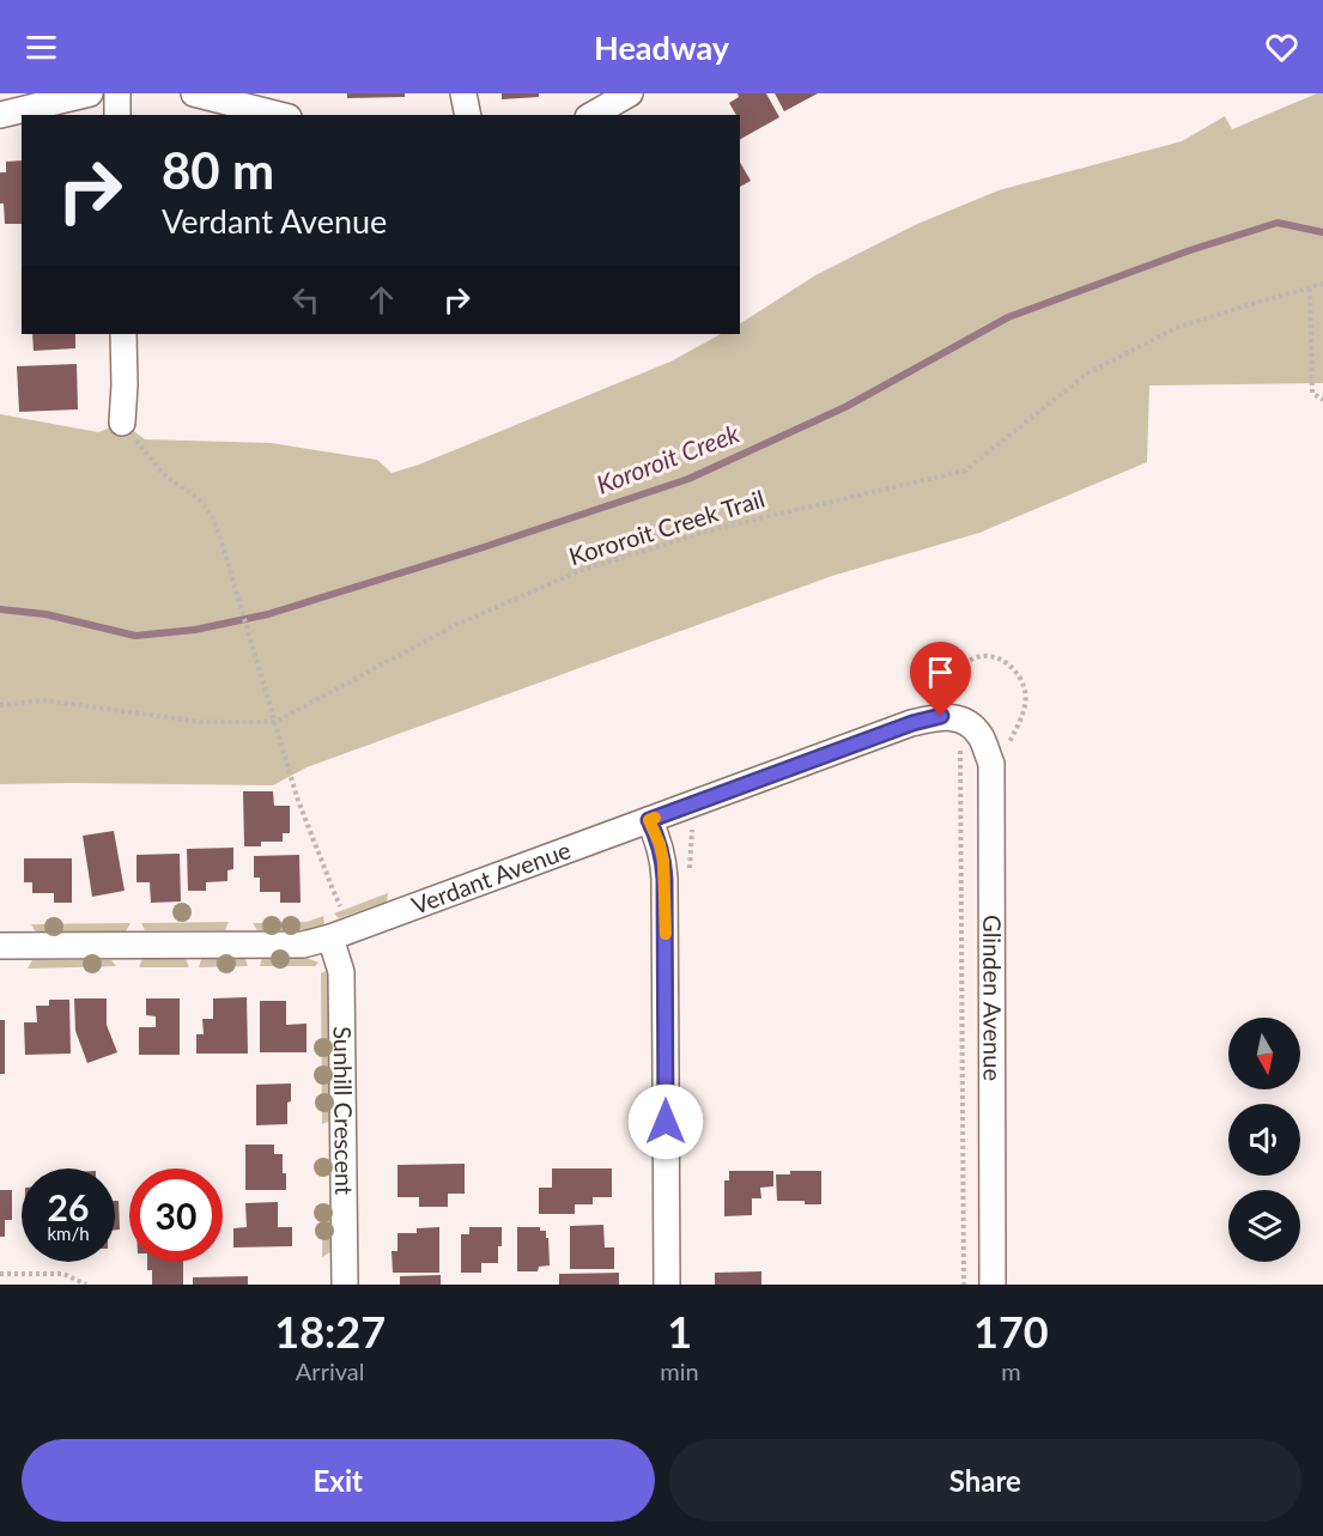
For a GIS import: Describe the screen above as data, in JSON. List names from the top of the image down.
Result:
{
  "streets": {
    "street": ["Verdant Avenue", "Glinden Avenue", "Sunhill Crescent"],
    "path": ["Kororoit Creek Trail"]
  },
  "crossings": [
    ["Verdant Avenue", "Glinden Avenue"],
    ["Verdant Avenue", "Sunhill Crescent"]
  ],
  "water": ["Kororoit Creek"],
  "north": "bottom",
  "page": {
    "header": "Headway",
    "turn": ["80 m", "Verdant Avenue"],
    "speed": "26 km/h",
    "limit": "30",
    "eta": [
      "18:27",
      "Arrival",
      "1",
      "min",
      "170",
      "m"
    ],
    "buttons": ["Exit", "Share"]
  }
}
